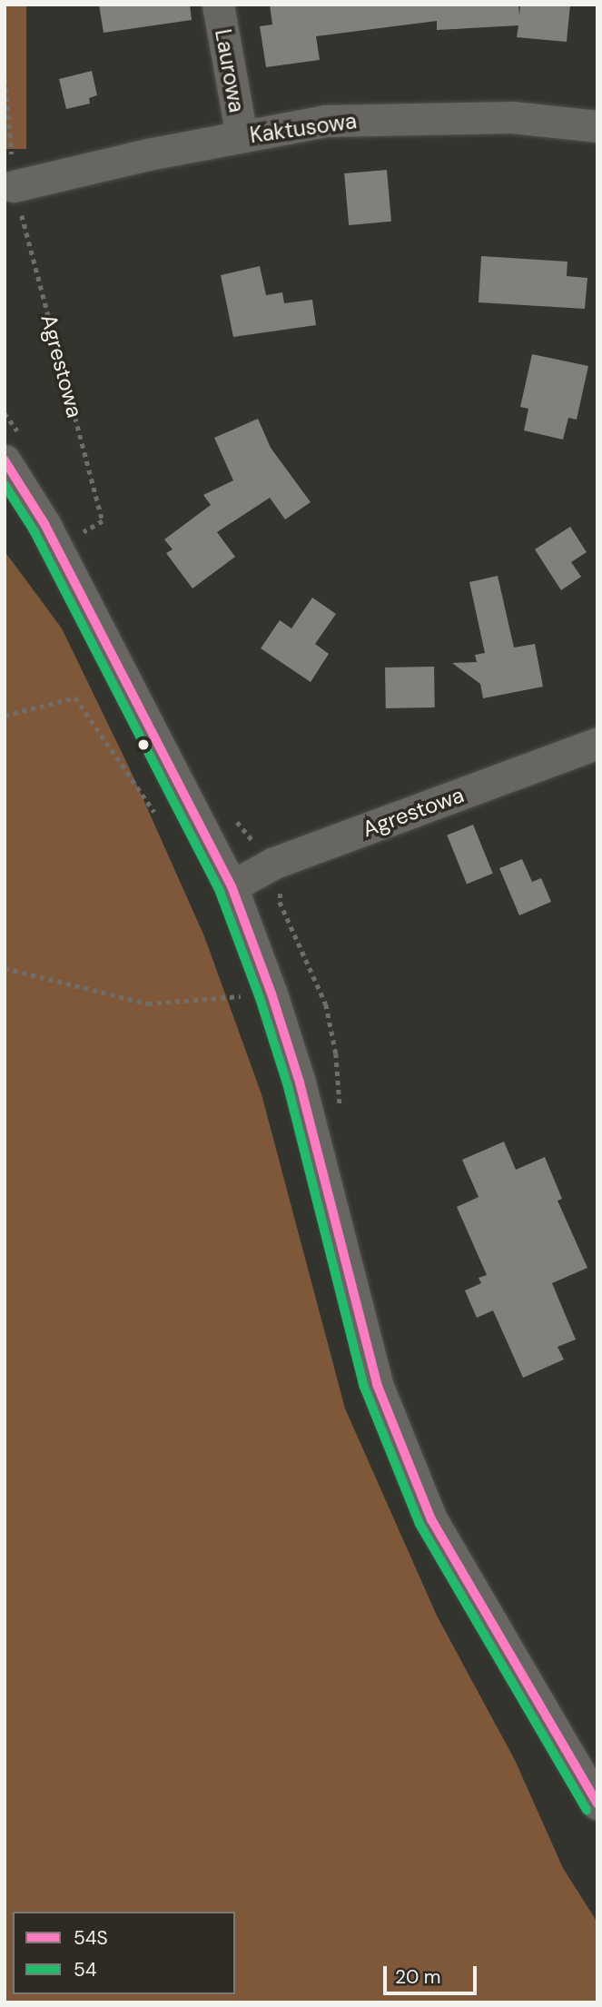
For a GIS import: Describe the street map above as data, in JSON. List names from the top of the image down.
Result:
{
  "streets": {
    "street": ["Laurowa", "Kaktusowa", "Agrestowa"]
  },
  "crossings": [
    ["Laurowa", "Kaktusowa"],
    ["Kaktusowa", "Agrestowa"]
  ],
  "lines": ["transit line 54S", "transit line 54"],
  "legend": ["54S", "54"],
  "scale_bar": "20 m"
}
